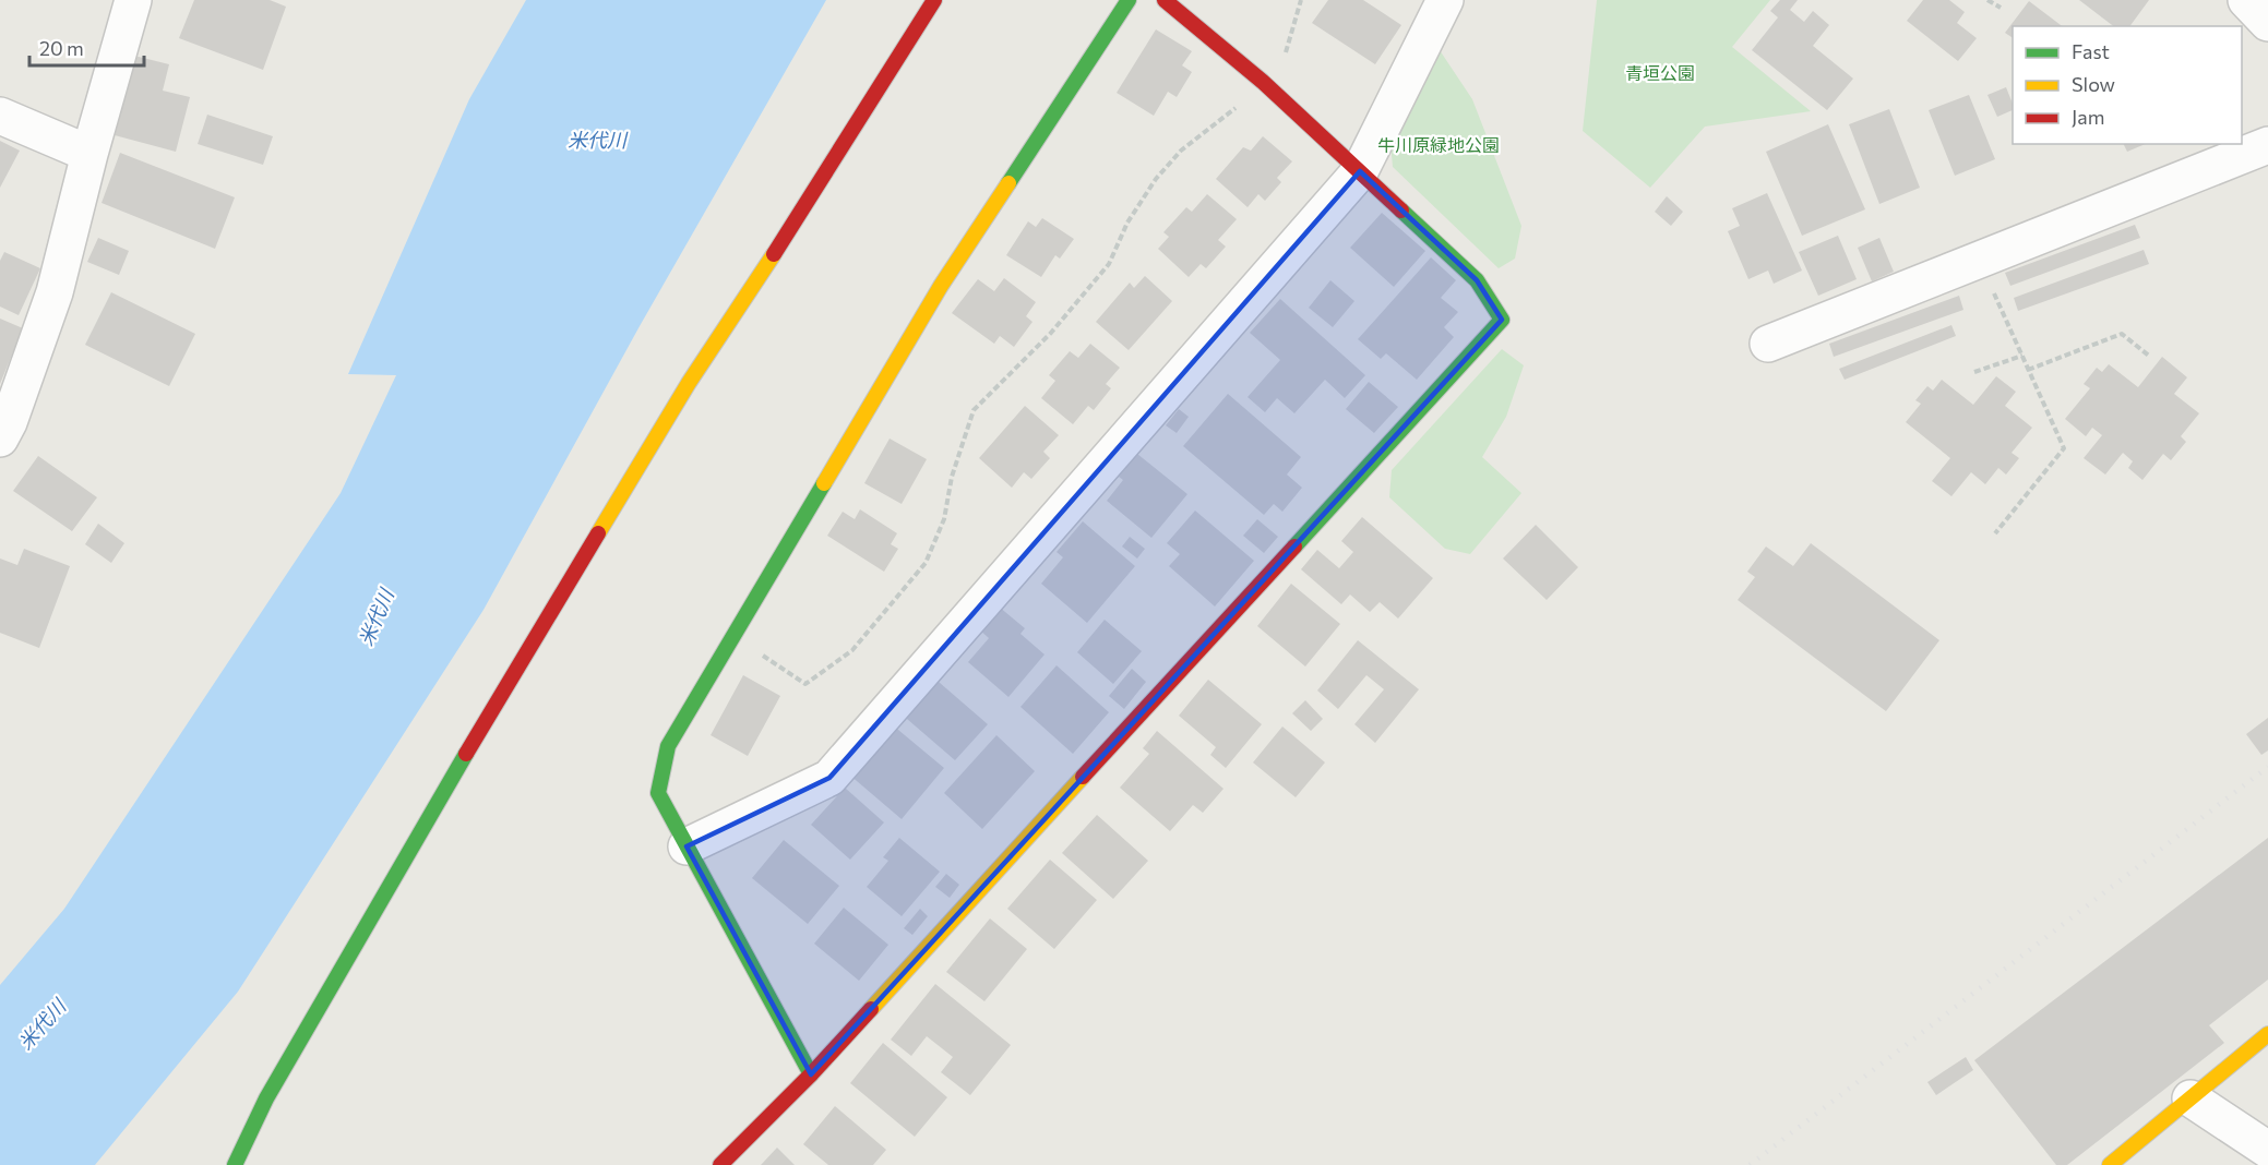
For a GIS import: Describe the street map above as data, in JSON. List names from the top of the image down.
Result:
{
  "water": ["米代川"],
  "parks": ["青垣公園", "牛川原緑地公園"],
  "legend": ["Fast", "Slow", "Jam"],
  "scale_bar": "20 m"
}
